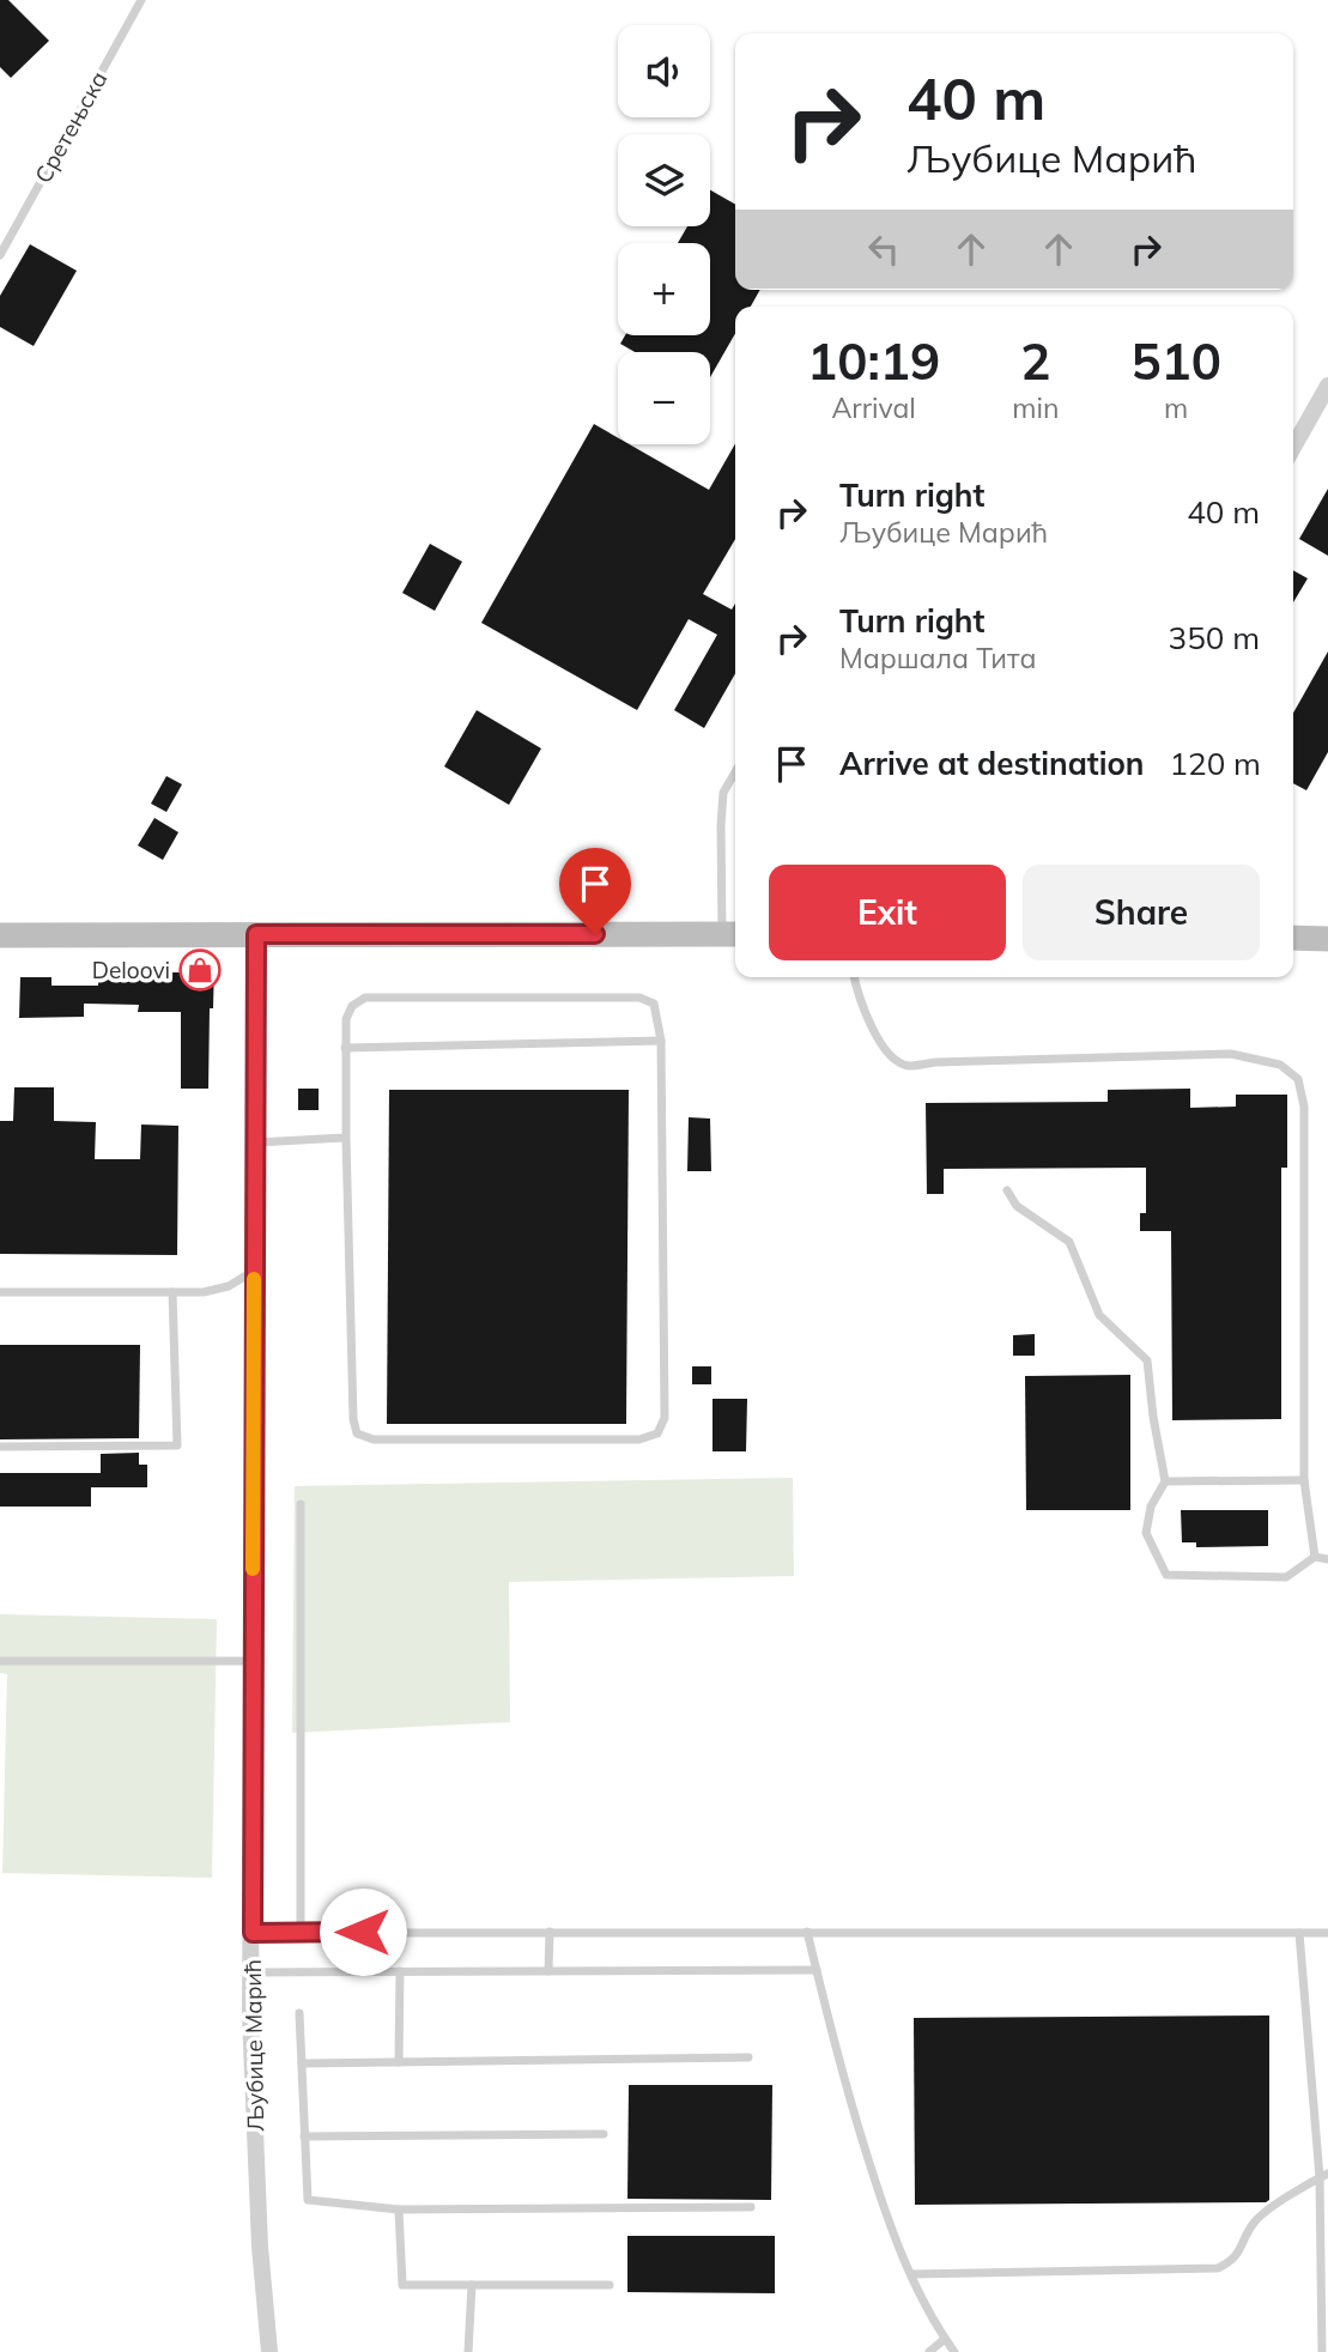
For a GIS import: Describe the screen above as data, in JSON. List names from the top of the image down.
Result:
{
  "streets": {
    "street": ["Љубице Марић"],
    "lane": ["Сретењска"]
  },
  "places": {
    "shop": ["Deloovi"]
  },
  "page": {
    "map_buttons": ["+", "−"],
    "turn": ["40 m", "Љубице Марић"],
    "eta": [
      "10:19",
      "Arrival",
      "2",
      "min",
      "510",
      "m"
    ],
    "list": [
      {
        "name": "Turn right",
        "note": "Љубице Марић",
        "value": "40 m"
      },
      {
        "name": "Turn right",
        "note": "Маршала Тита",
        "value": "350 m"
      },
      {
        "name": "Arrive at destination",
        "value": "120 m"
      }
    ],
    "buttons": ["Exit", "Share"]
  }
}
